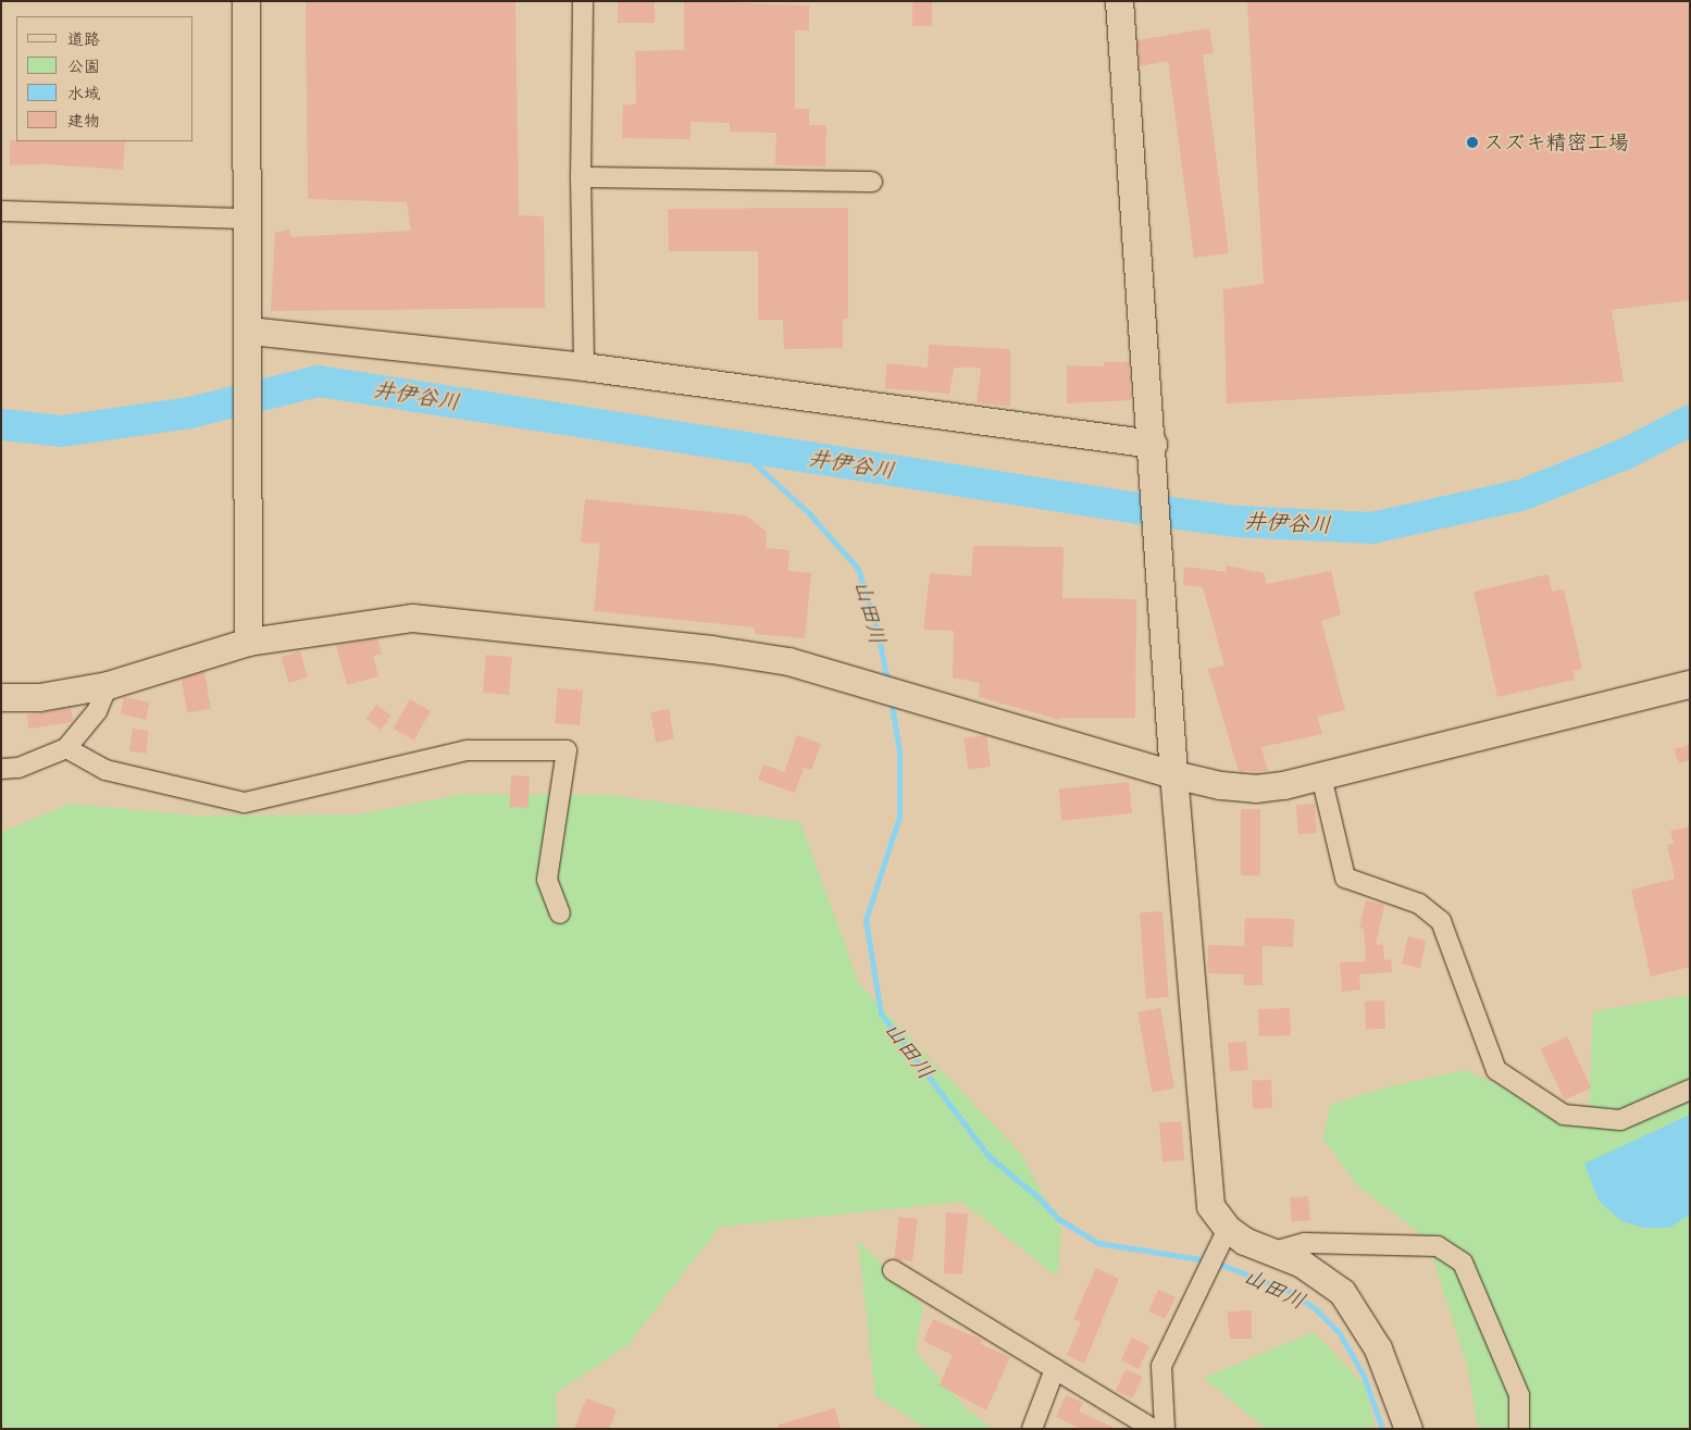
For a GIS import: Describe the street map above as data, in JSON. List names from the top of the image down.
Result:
{
  "water": ["井伊谷川", "山田川"],
  "places": ["スズキ精密工場"],
  "legend": [
    "道路",
    "公園",
    "水域",
    "建物"
  ]
}
